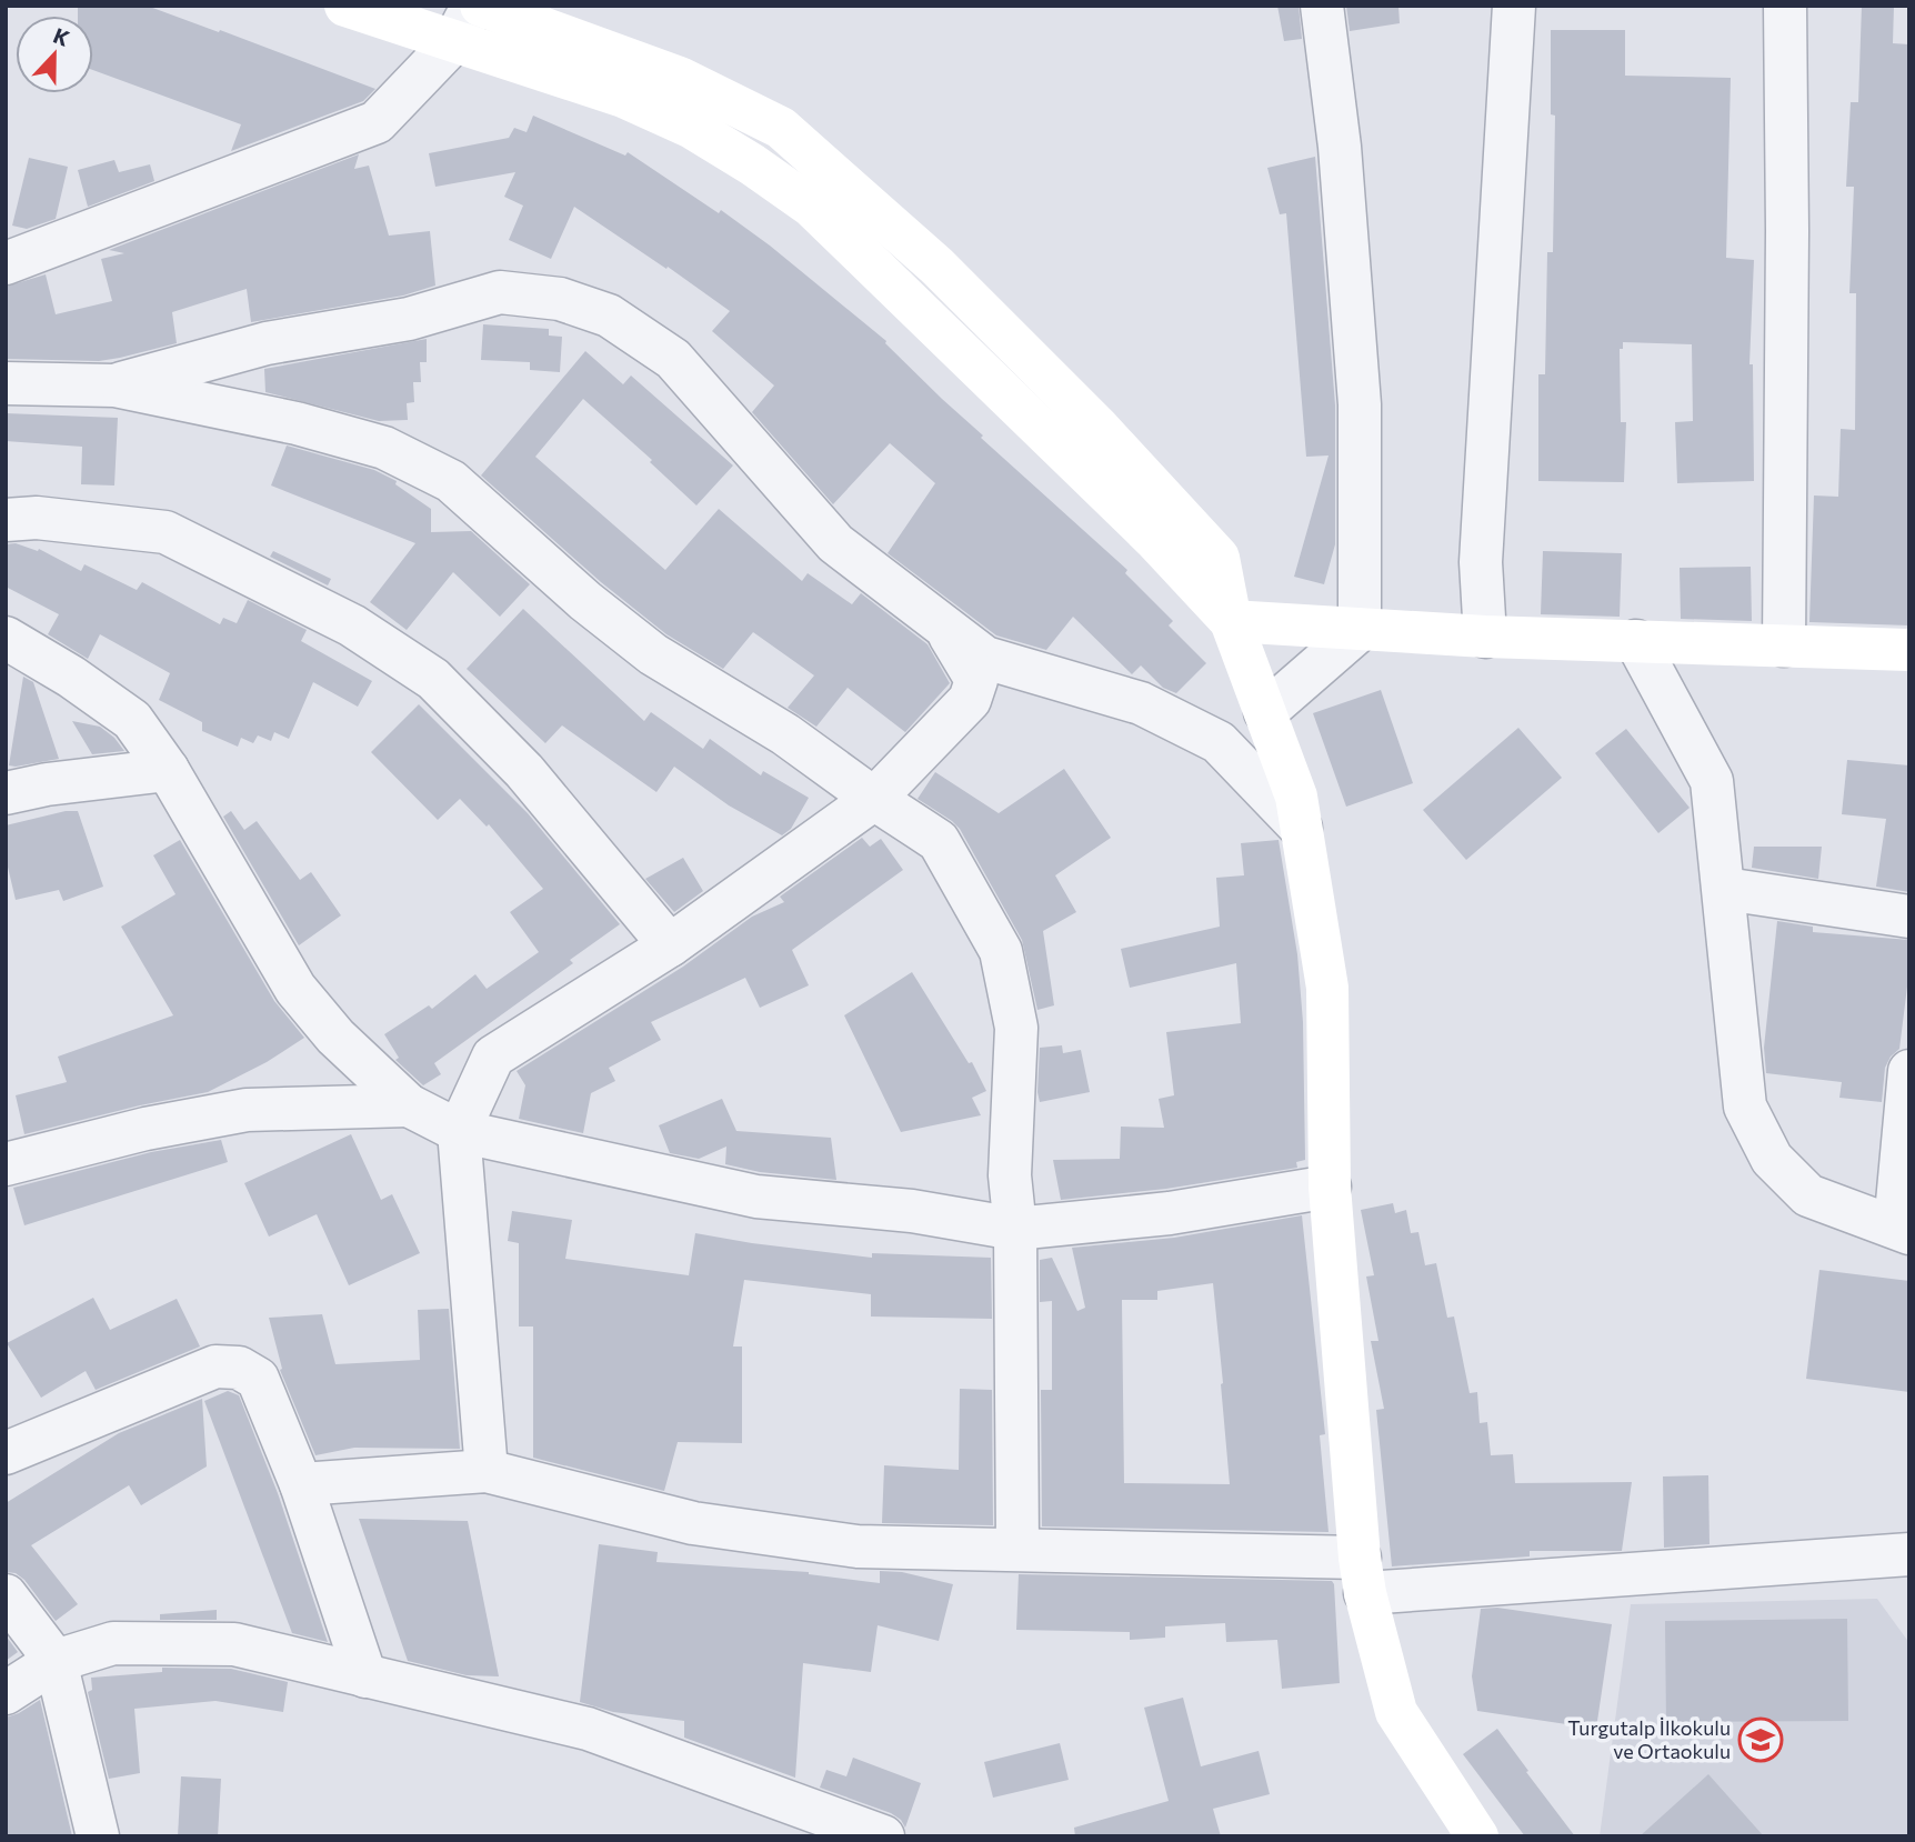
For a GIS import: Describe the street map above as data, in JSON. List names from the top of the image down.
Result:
{
  "places": {
    "school or university": ["Turgutalp İlkokulu ve Ortaokulu"]
  },
  "north": "top"
}
